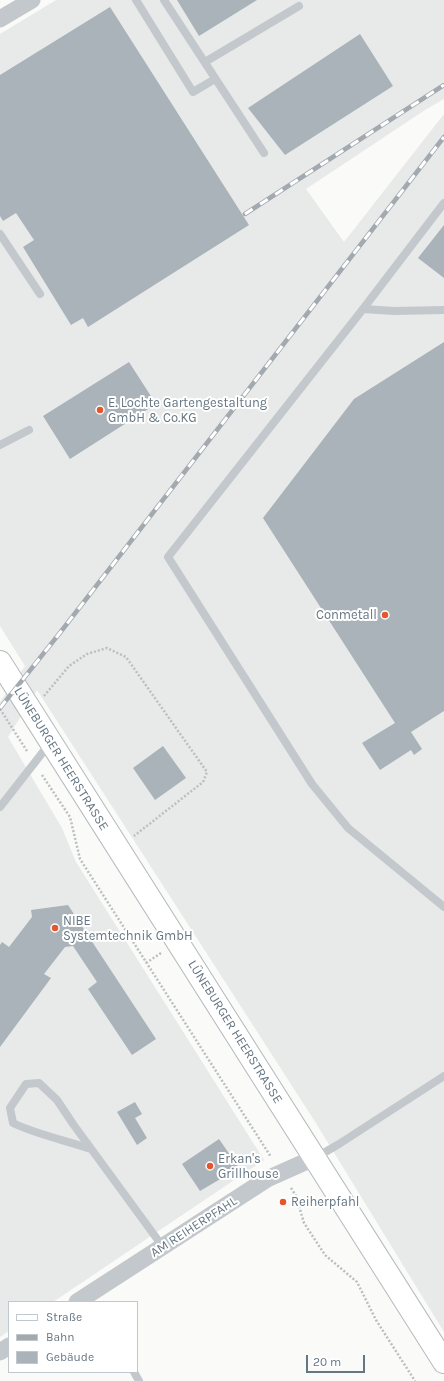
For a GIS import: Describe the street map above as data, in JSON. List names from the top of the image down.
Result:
{
  "streets": {
    "main road": ["LÜNEBURGER HEERSTRASSE"],
    "street": ["AM REIHERPFAHL"]
  },
  "crossings": [
    ["LÜNEBURGER HEERSTRASSE", "AM REIHERPFAHL"]
  ],
  "places": [
    "E. Lochte Gartengestaltung GmbH & Co.KG",
    "Conmetall",
    "NIBE Systemtechnik GmbH",
    "Erkan's Grillhouse",
    "Reiherpfahl"
  ],
  "legend": ["Straße", "Bahn", "Gebäude"],
  "scale_bar": "20 m"
}
